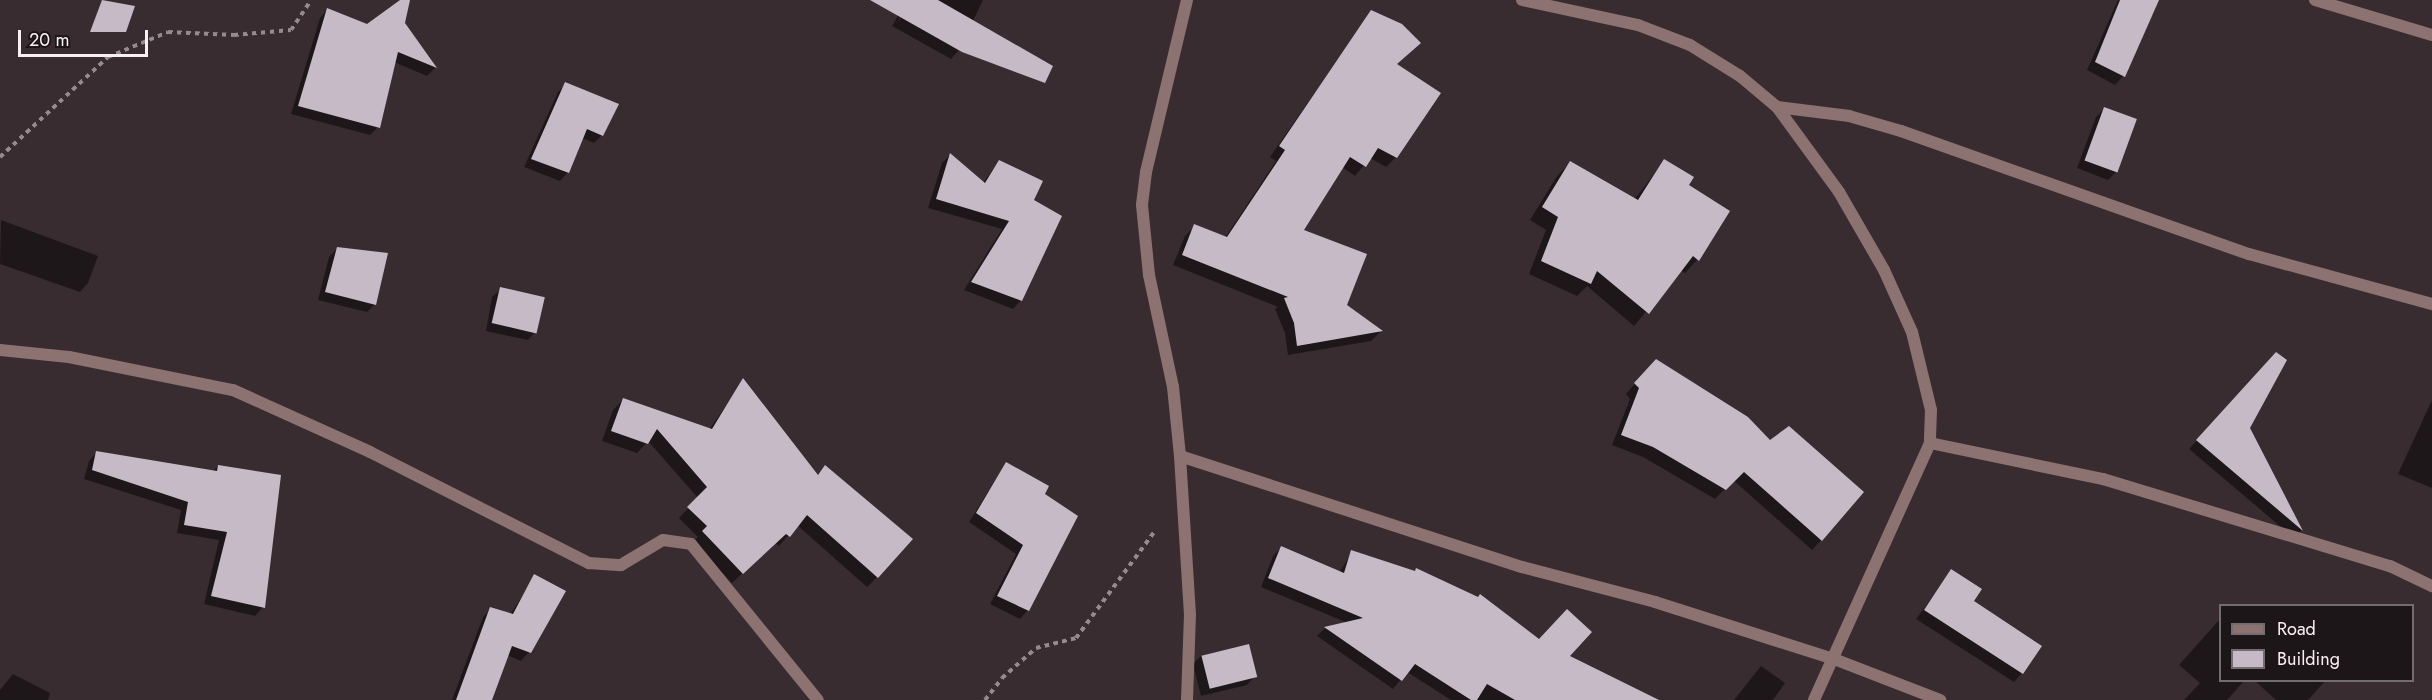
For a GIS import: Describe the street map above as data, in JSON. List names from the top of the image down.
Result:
{
  "legend": ["Road", "Building"],
  "scale_bar": "20 m"
}
